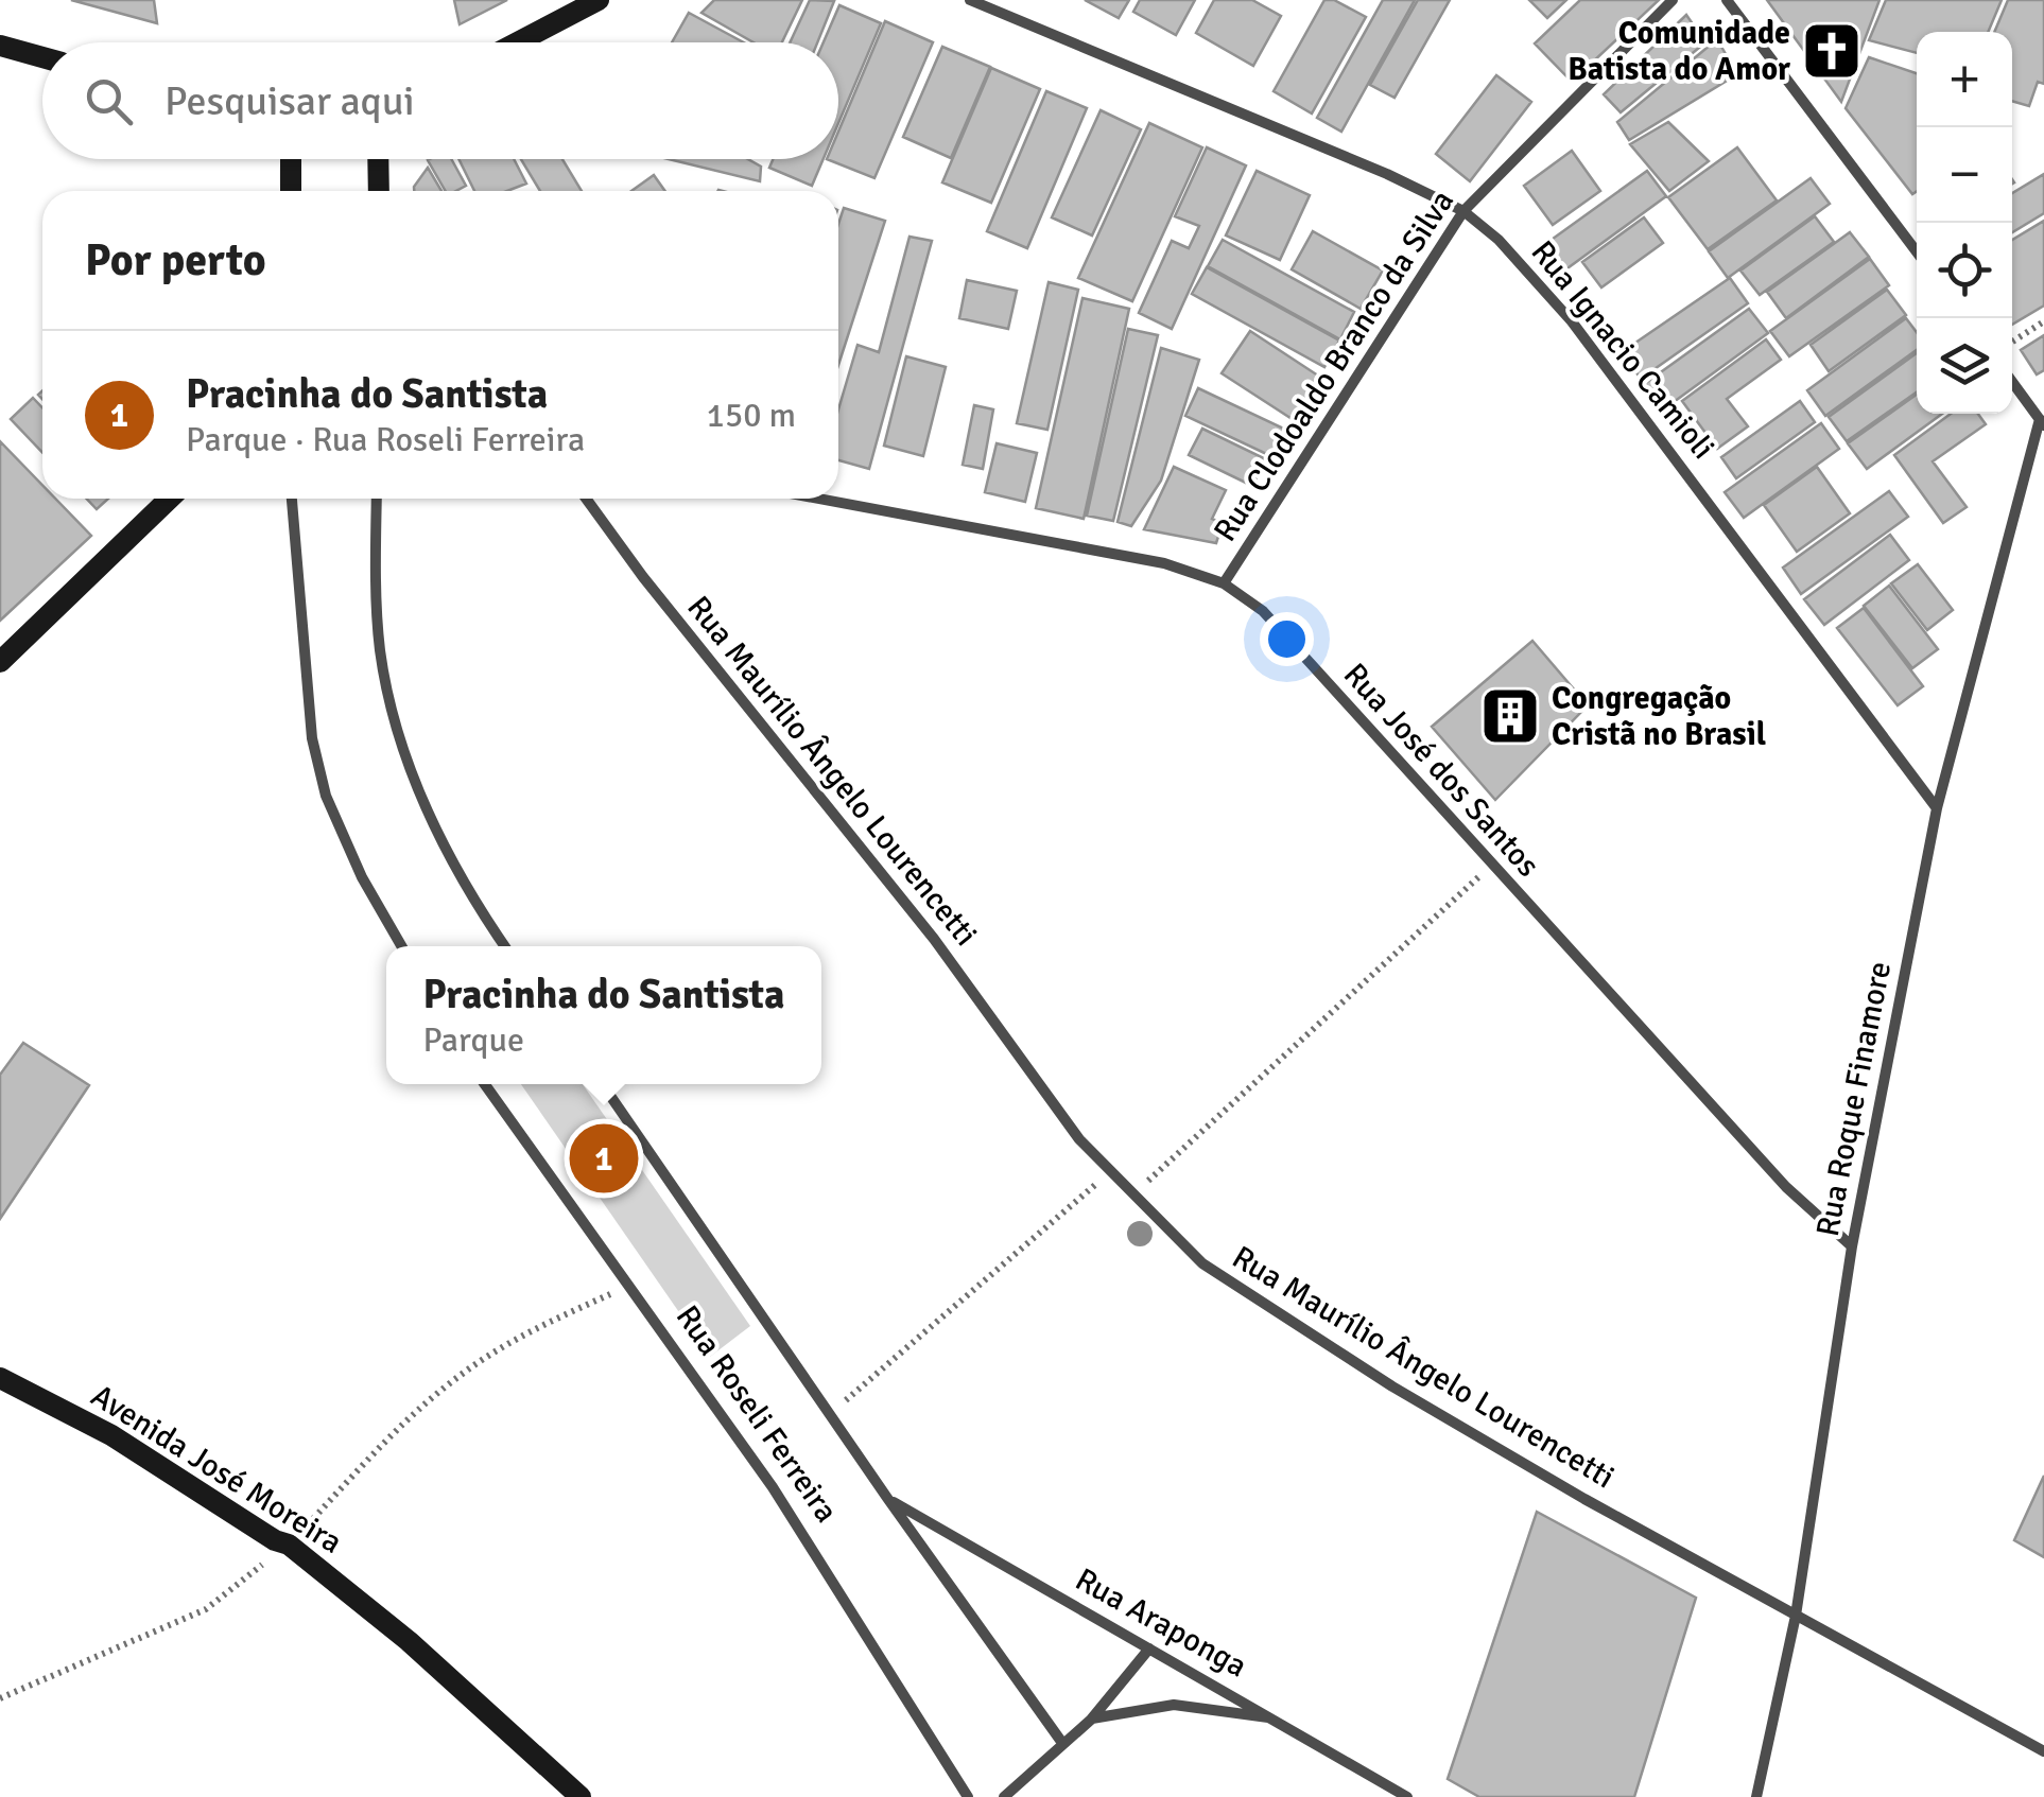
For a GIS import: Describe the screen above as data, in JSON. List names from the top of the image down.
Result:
{
  "streets": {
    "main road": ["Avenida José Moreira"],
    "street": [
      "Rua Ignacio Camioli",
      "Rua Clodoaldo Branco da Silva",
      "Rua José dos Santos",
      "Rua Maurílio Ângelo Lourencetti",
      "Rua Roque Finamore",
      "Rua Roseli Ferreira",
      "Rua Araponga"
    ]
  },
  "crossings": [
    ["Rua Ignacio Camioli", "Rua Clodoaldo Branco da Silva"],
    ["Rua Ignacio Camioli", "Rua Roque Finamore"],
    ["Rua Clodoaldo Branco da Silva", "Rua José dos Santos"],
    ["Rua José dos Santos", "Rua Roque Finamore"],
    ["Rua Maurílio Ângelo Lourencetti", "Rua Roque Finamore"],
    ["Rua Roseli Ferreira", "Rua Araponga"]
  ],
  "places": {
    "church": ["Comunidade Batista do Amor"],
    "building": ["Congregação Cristã no Brasil"]
  },
  "page": {
    "map_buttons": ["+", "−"],
    "search": "Pesquisar aqui",
    "heading": "Por perto",
    "list": [
      {
        "mark": "1",
        "name": "Pracinha do Santista",
        "note": "Parque · Rua Roseli Ferreira",
        "value": "150 m"
      }
    ],
    "popup": ["Pracinha do Santista", "Parque"],
    "pins": "1"
  }
}
